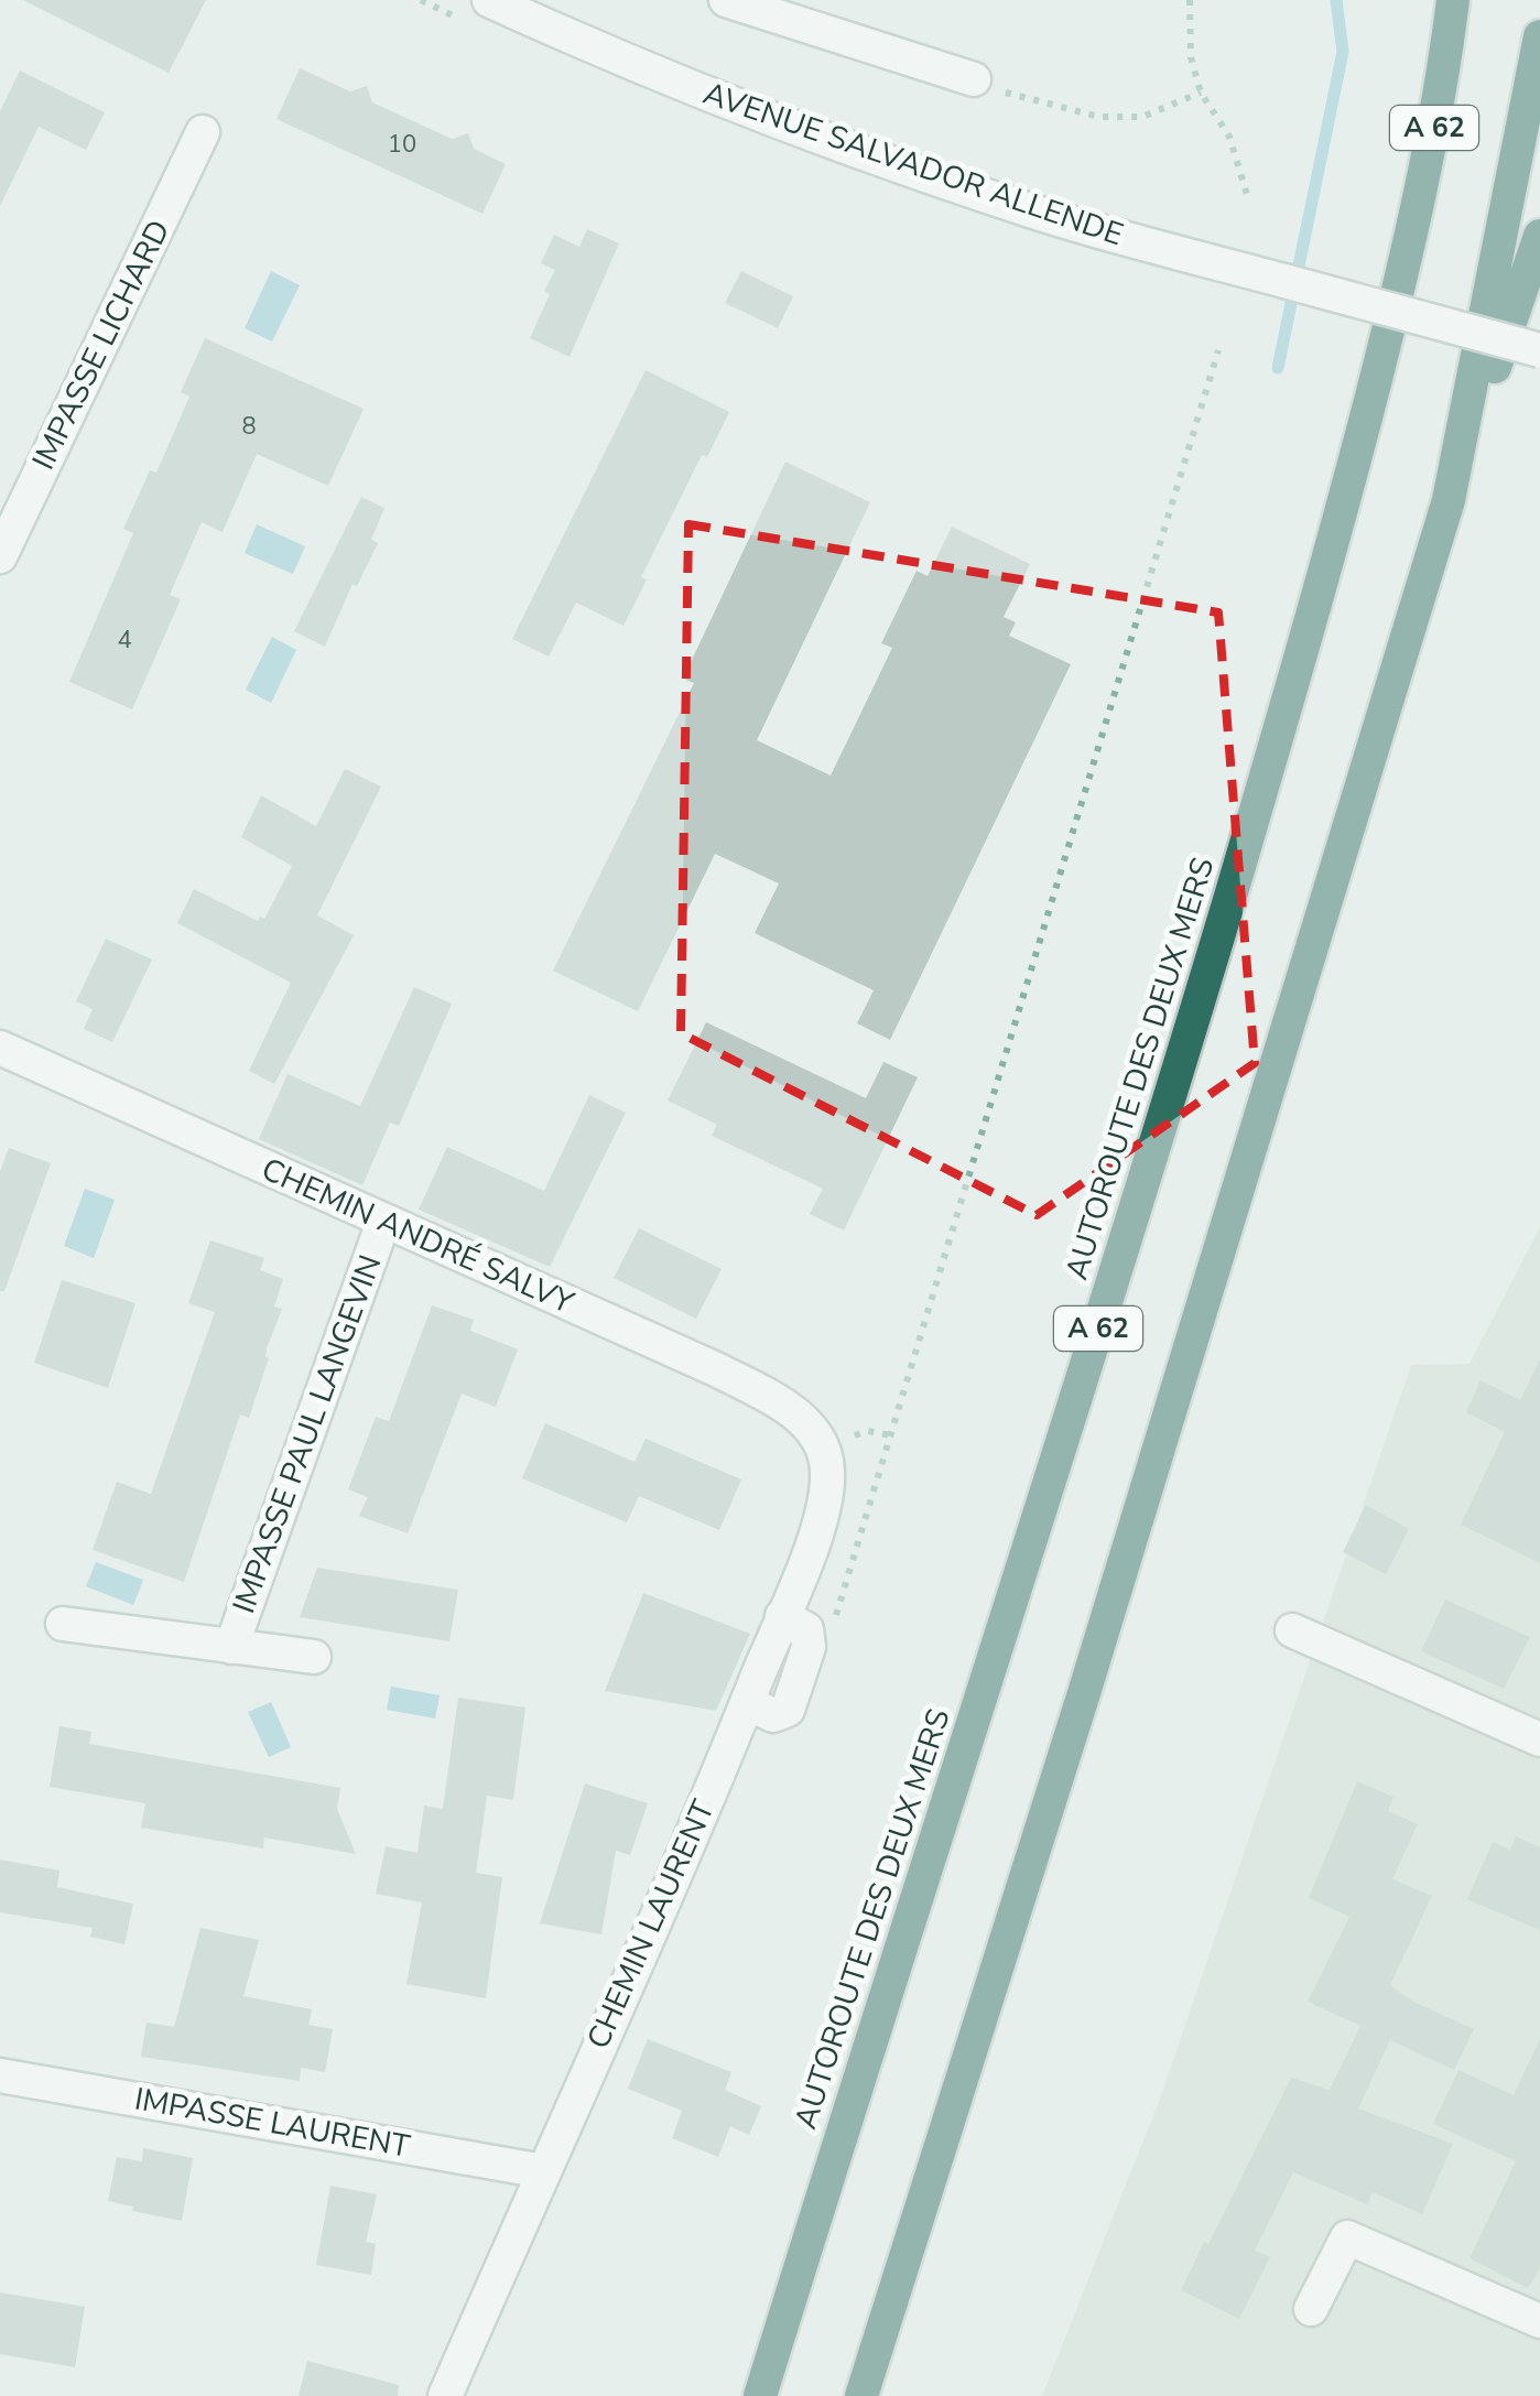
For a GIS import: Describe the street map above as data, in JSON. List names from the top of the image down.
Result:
{
  "streets": {
    "highway": ["A 62", "AUTOROUTE DES DEUX MERS"],
    "street": [
      "AVENUE SALVADOR ALLENDE",
      "IMPASSE LICHARD",
      "CHEMIN ANDRÉ SALVY",
      "IMPASSE PAUL LANGEVIN",
      "CHEMIN LAURENT",
      "IMPASSE LAURENT"
    ]
  },
  "crossings": [
    ["CHEMIN ANDRÉ SALVY", "IMPASSE PAUL LANGEVIN"],
    ["CHEMIN ANDRÉ SALVY", "CHEMIN LAURENT"],
    ["CHEMIN LAURENT", "IMPASSE LAURENT"]
  ],
  "house_numbers": ["10", "8", "4"]
}
